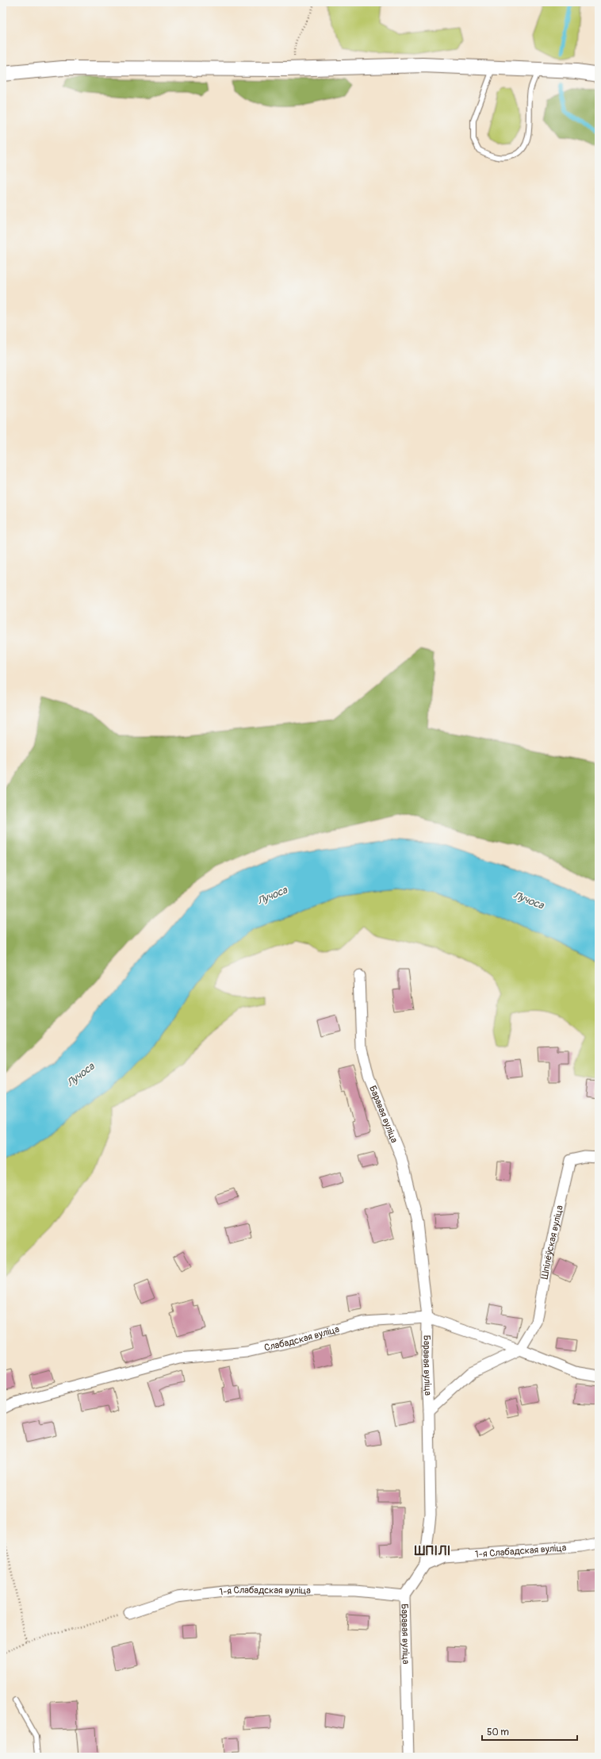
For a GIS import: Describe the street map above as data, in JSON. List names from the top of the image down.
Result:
{
  "streets": {
    "street": [
      "Баравая вуліца",
      "Шпілёўская вуліца",
      "Слабадская вуліца",
      "1-я Слабадская вуліца"
    ]
  },
  "crossings": [
    ["Баравая вуліца", "Слабадская вуліца"],
    ["Баравая вуліца", "1-я Слабадская вуліца"],
    ["Шпілёўская вуліца", "Слабадская вуліца"]
  ],
  "districts": ["ШПІЛІ"],
  "water": ["Лучоса"],
  "scale_bar": "50 m"
}
